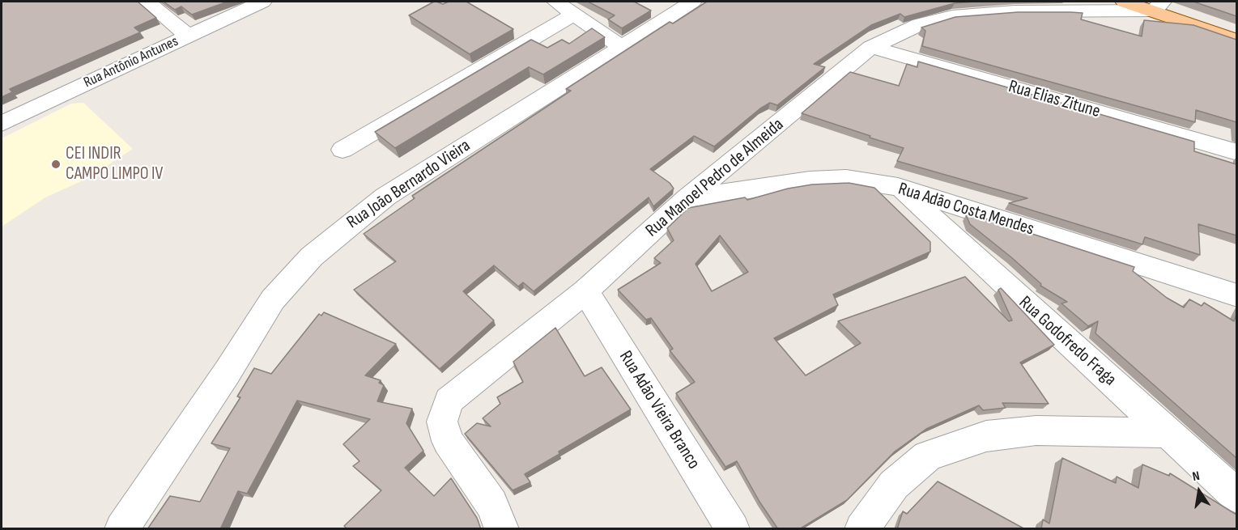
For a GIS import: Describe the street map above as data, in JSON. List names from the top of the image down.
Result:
{
  "streets": {
    "street": [
      "Rua Antônio Antunes",
      "Rua Elias Zitune",
      "Rua Manoel Pedro de Almeida",
      "Rua João Bernardo Vieira",
      "Rua Adão Costa Mendes",
      "Rua Godofredo Fraga",
      "Rua Adão Vieira Branco"
    ]
  },
  "crossings": [
    ["Rua Elias Zitune", "Rua Manoel Pedro de Almeida"],
    ["Rua Manoel Pedro de Almeida", "Rua Adão Costa Mendes"],
    ["Rua Manoel Pedro de Almeida", "Rua Adão Vieira Branco"],
    ["Rua Adão Costa Mendes", "Rua Godofredo Fraga"]
  ],
  "places": ["CEI INDIR CAMPO LIMPO IV"],
  "north": "top"
}
